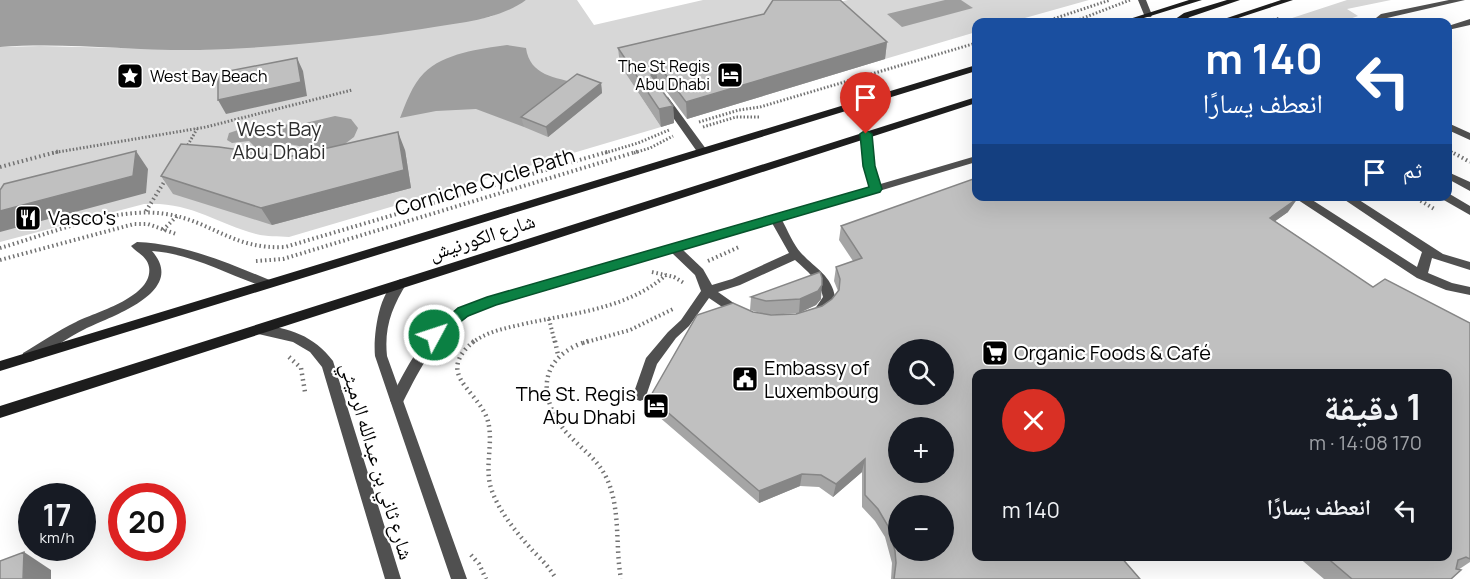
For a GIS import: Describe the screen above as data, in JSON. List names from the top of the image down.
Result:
{
  "streets": {
    "main road": ["شارع الكورنيش"],
    "street": ["شارع ثاني بن عبدالله الرميثي"],
    "path": ["Corniche Cycle Path"]
  },
  "crossings": [
    ["شارع الكورنيش", "شارع ثاني بن عبدالله الرميثي"]
  ],
  "parks": ["West Bay Abu Dhabi"],
  "places": {
    "hotel": ["The St Regis Abu Dhabi", "The St. Regis Abu Dhabi"],
    "place": ["West Bay Beach"],
    "restaurant": ["Vasco's"],
    "supermarket": ["Organic Foods & Café"],
    "public building": ["Embassy of Luxembourg"]
  },
  "page": {
    "turn": ["140 m", "انعطف يسارًا"],
    "then": "ثم",
    "map_buttons": ["+", "−"],
    "heading": ["1 دقيقة", "170 m · 14:08"],
    "list": [
      {
        "name": "انعطف يسارًا",
        "value": "140 m"
      }
    ],
    "speed": "17 km/h",
    "limit": "20"
  }
}
